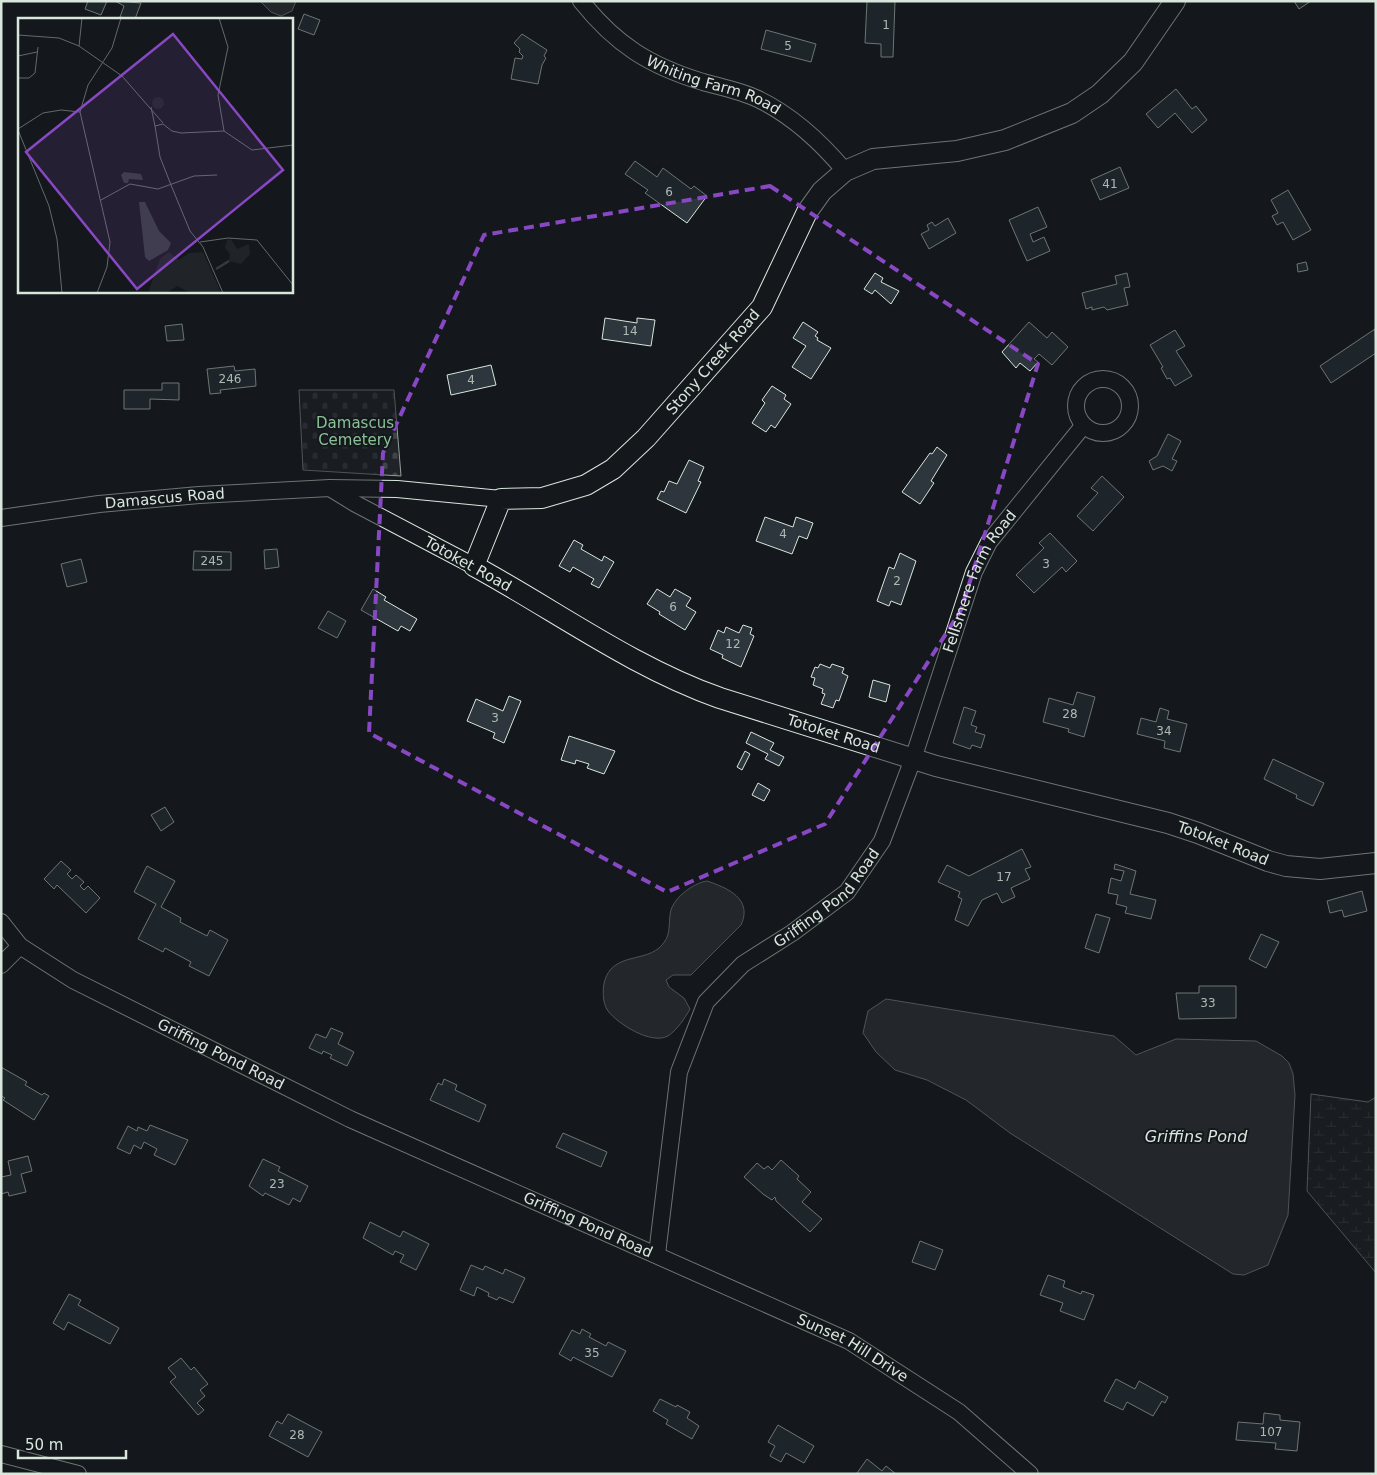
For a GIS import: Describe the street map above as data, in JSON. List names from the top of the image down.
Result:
{
  "streets": {
    "main road": ["Stony Creek Road", "Totoket Road"],
    "street": [
      "Whiting Farm Road",
      "Damascus Road",
      "Fellsmere Farm Road",
      "Griffing Pond Road",
      "Sunset Hill Drive"
    ]
  },
  "crossings": [
    ["Whiting Farm Road", "Stony Creek Road"],
    ["Stony Creek Road", "Damascus Road"],
    ["Stony Creek Road", "Totoket Road"],
    ["Damascus Road", "Totoket Road"],
    ["Totoket Road", "Fellsmere Farm Road"],
    ["Totoket Road", "Griffing Pond Road"],
    ["Fellsmere Farm Road", "Griffing Pond Road"],
    ["Griffing Pond Road", "Sunset Hill Drive"]
  ],
  "water": ["Griffins Pond"],
  "parks": ["Damascus Cemetery"],
  "house_numbers": [
    "1",
    "5",
    "41",
    "6",
    "14",
    "246",
    "4",
    "4",
    "245",
    "3",
    "2",
    "6",
    "12",
    "28",
    "3",
    "34",
    "17",
    "33",
    "23",
    "35",
    "107",
    "28"
  ],
  "scale_bar": "50 m"
}
